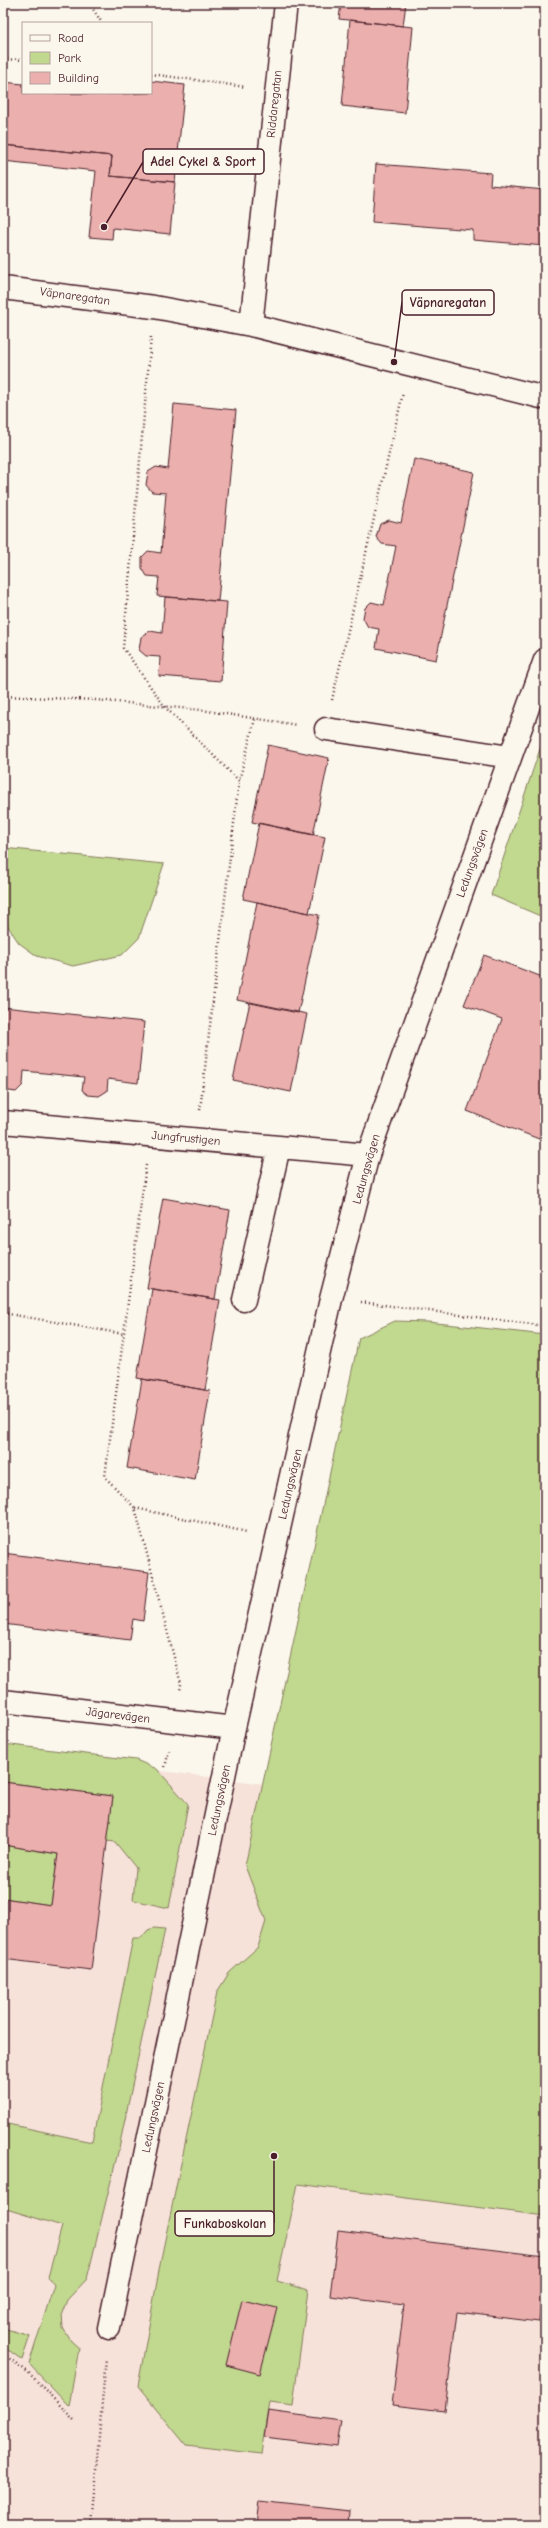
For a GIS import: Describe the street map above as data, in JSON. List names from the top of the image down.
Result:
{
  "streets": {
    "street": [
      "Riddaregatan",
      "Väpnaregatan",
      "Ledungsvägen",
      "Jungfrustigen",
      "Jägarevägen"
    ]
  },
  "crossings": [
    ["Riddaregatan", "Väpnaregatan"],
    ["Ledungsvägen", "Jungfrustigen"],
    ["Ledungsvägen", "Jägarevägen"]
  ],
  "places": ["Adel Cykel & Sport", "Väpnaregatan", "Funkaboskolan"],
  "legend": ["Road", "Park", "Building"]
}
